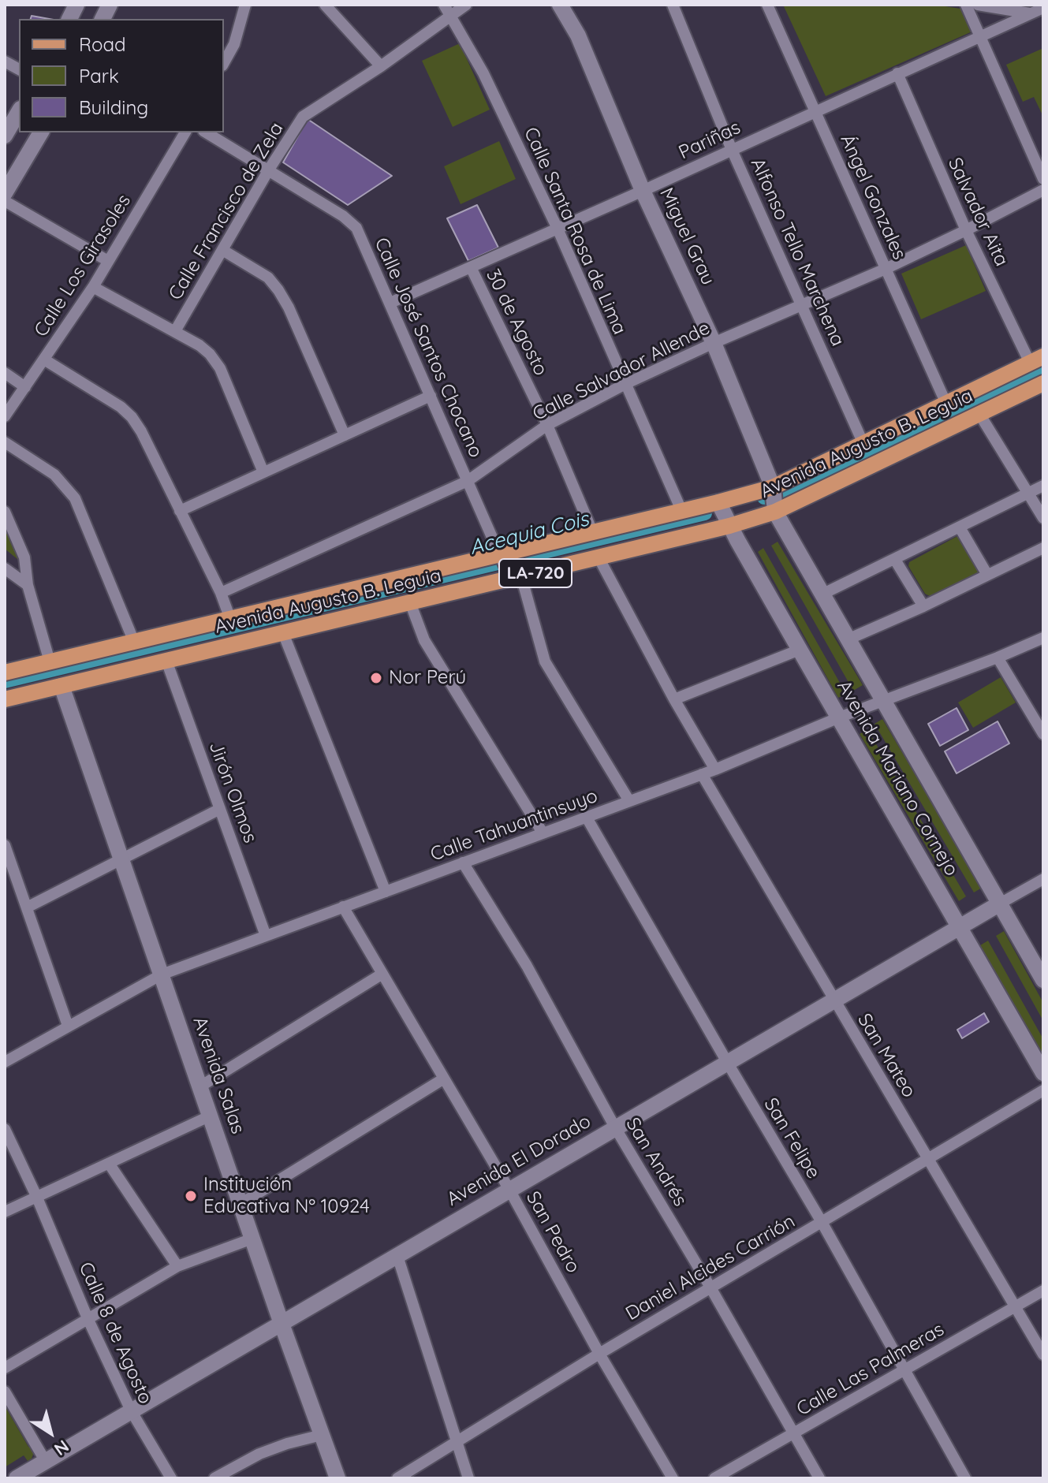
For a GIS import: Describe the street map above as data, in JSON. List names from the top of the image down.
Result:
{
  "streets": {
    "main road": ["Avenida Augusto B. Leguia", "LA-720"],
    "street": [
      "Pariñas",
      "Ángel Gonzales",
      "Calle Francisco de Zela",
      "Salvador Aita",
      "Calle Santa Rosa de Lima",
      "Miguel Grau",
      "Alfonso Tello Marchena",
      "Calle Los Girasoles",
      "30 de Agosto",
      "Calle José Santos Chocano",
      "Calle Salvador Allende",
      "Avenida Mariano Cornejo",
      "Jirón Olmos",
      "Calle Tahuantinsuyo",
      "San Mateo",
      "Avenida Salas",
      "San Felipe",
      "Avenida El Dorado",
      "San Andrés",
      "San Pedro",
      "Daniel Alcides Carrión",
      "Calle 8 de Agosto",
      "Calle Las Palmeras"
    ]
  },
  "crossings": [
    ["Pariñas", "Ángel Gonzales"],
    ["Pariñas", "Salvador Aita"],
    ["Pariñas", "Calle Santa Rosa de Lima"],
    ["Pariñas", "Miguel Grau"],
    ["Pariñas", "Alfonso Tello Marchena"],
    ["Pariñas", "30 de Agosto"],
    ["Pariñas", "Calle José Santos Chocano"],
    ["Ángel Gonzales", "Calle Salvador Allende"],
    ["Ángel Gonzales", "Avenida Augusto B. Leguia"],
    ["Calle Francisco de Zela", "Calle Santa Rosa de Lima"],
    ["Calle Francisco de Zela", "Calle José Santos Chocano"],
    ["Salvador Aita", "Calle Salvador Allende"],
    ["Salvador Aita", "Avenida Augusto B. Leguia"],
    ["Calle Santa Rosa de Lima", "Calle Salvador Allende"],
    ["Calle Santa Rosa de Lima", "Avenida Augusto B. Leguia"],
    ["Miguel Grau", "Calle Salvador Allende"],
    ["Miguel Grau", "Avenida Augusto B. Leguia"],
    ["Miguel Grau", "Avenida Mariano Cornejo"],
    ["Alfonso Tello Marchena", "Calle Salvador Allende"],
    ["Alfonso Tello Marchena", "Avenida Augusto B. Leguia"],
    ["30 de Agosto", "Calle Salvador Allende"],
    ["30 de Agosto", "Avenida Augusto B. Leguia"],
    ["Calle José Santos Chocano", "Calle Salvador Allende"],
    ["Calle José Santos Chocano", "Avenida Augusto B. Leguia"],
    ["Avenida Augusto B. Leguia", "Avenida Mariano Cornejo"],
    ["Avenida Augusto B. Leguia", "Jirón Olmos"],
    ["Avenida Augusto B. Leguia", "Avenida Salas"],
    ["Avenida Mariano Cornejo", "Calle Tahuantinsuyo"],
    ["Avenida Mariano Cornejo", "Avenida El Dorado"],
    ["Jirón Olmos", "Calle Tahuantinsuyo"],
    ["Calle Tahuantinsuyo", "San Mateo"],
    ["Calle Tahuantinsuyo", "Avenida Salas"],
    ["Calle Tahuantinsuyo", "San Felipe"],
    ["Calle Tahuantinsuyo", "San Andrés"],
    ["Calle Tahuantinsuyo", "San Pedro"],
    ["San Mateo", "Avenida El Dorado"],
    ["San Mateo", "Daniel Alcides Carrión"],
    ["San Mateo", "Calle Las Palmeras"],
    ["Avenida Salas", "Avenida El Dorado"],
    ["San Felipe", "Avenida El Dorado"],
    ["San Felipe", "Daniel Alcides Carrión"],
    ["San Felipe", "Calle Las Palmeras"],
    ["Avenida El Dorado", "San Andrés"],
    ["Avenida El Dorado", "San Pedro"],
    ["Avenida El Dorado", "Calle 8 de Agosto"],
    ["San Andrés", "Daniel Alcides Carrión"],
    ["San Andrés", "Calle Las Palmeras"],
    ["San Pedro", "Daniel Alcides Carrión"]
  ],
  "water": ["Acequia Cois"],
  "places": ["Nor Perú", "Institución Educativa Nº 10924"],
  "legend": ["Road", "Park", "Building"],
  "north": "bottom right"
}
